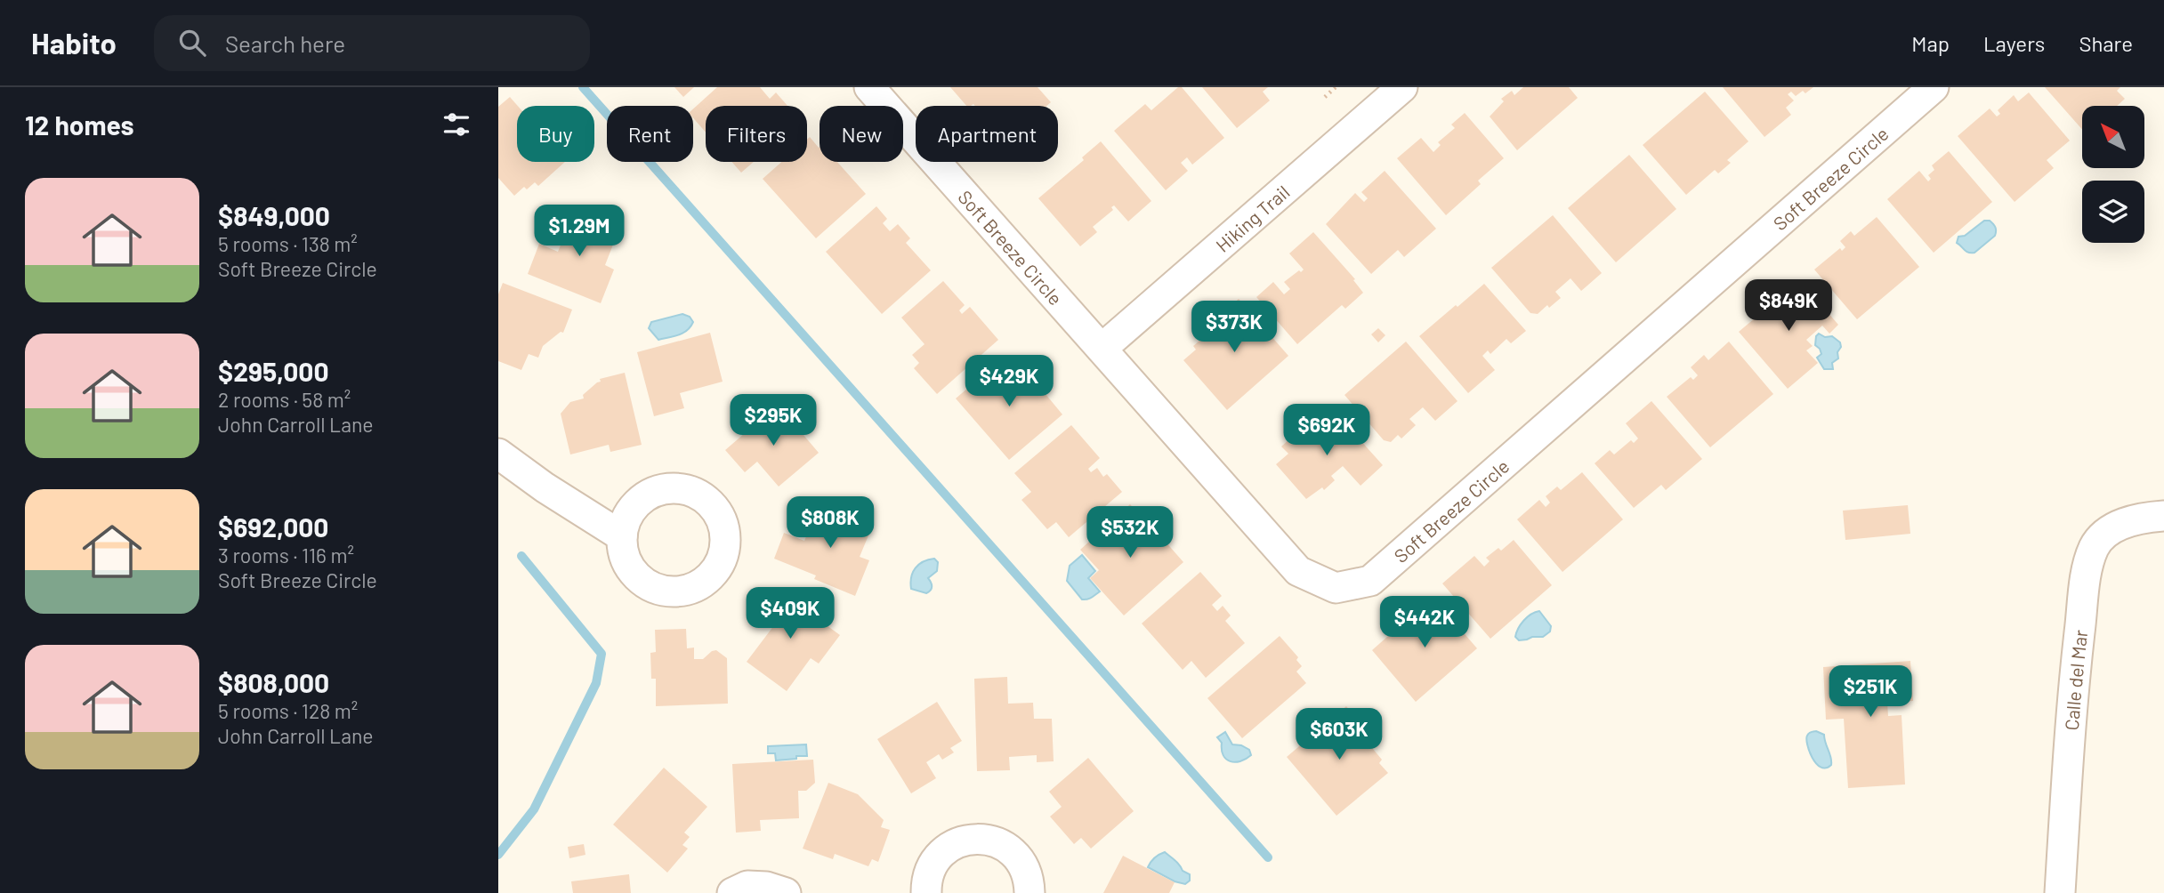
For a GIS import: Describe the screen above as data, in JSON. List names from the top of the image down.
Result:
{
  "streets": {
    "street": ["Soft Breeze Circle", "Hiking Trail", "Calle del Mar"]
  },
  "crossings": [
    ["Soft Breeze Circle", "Hiking Trail"]
  ],
  "north": "top left",
  "page": {
    "header": "Habito",
    "search": "Search here",
    "nav": ["Map", "Layers", "Share"],
    "heading": "12 homes",
    "chip": [
      "Buy",
      "Rent",
      "Filters",
      "New",
      "Apartment"
    ],
    "list": [
      {
        "name": "$849,000",
        "note": "5 rooms · 138 m² · Soft Breeze Circle"
      },
      {
        "name": "$295,000",
        "note": "2 rooms · 58 m² · John Carroll Lane"
      },
      {
        "name": "$692,000",
        "note": "3 rooms · 116 m² · Soft Breeze Circle"
      },
      {
        "name": "$808,000",
        "note": "5 rooms · 128 m² · John Carroll Lane"
      }
    ],
    "price": [
      "$1.29M",
      "$849K",
      "$373K",
      "$429K",
      "$295K",
      "$692K",
      "$808K",
      "$532K",
      "$409K",
      "$442K",
      "$251K",
      "$603K"
    ]
  }
}
